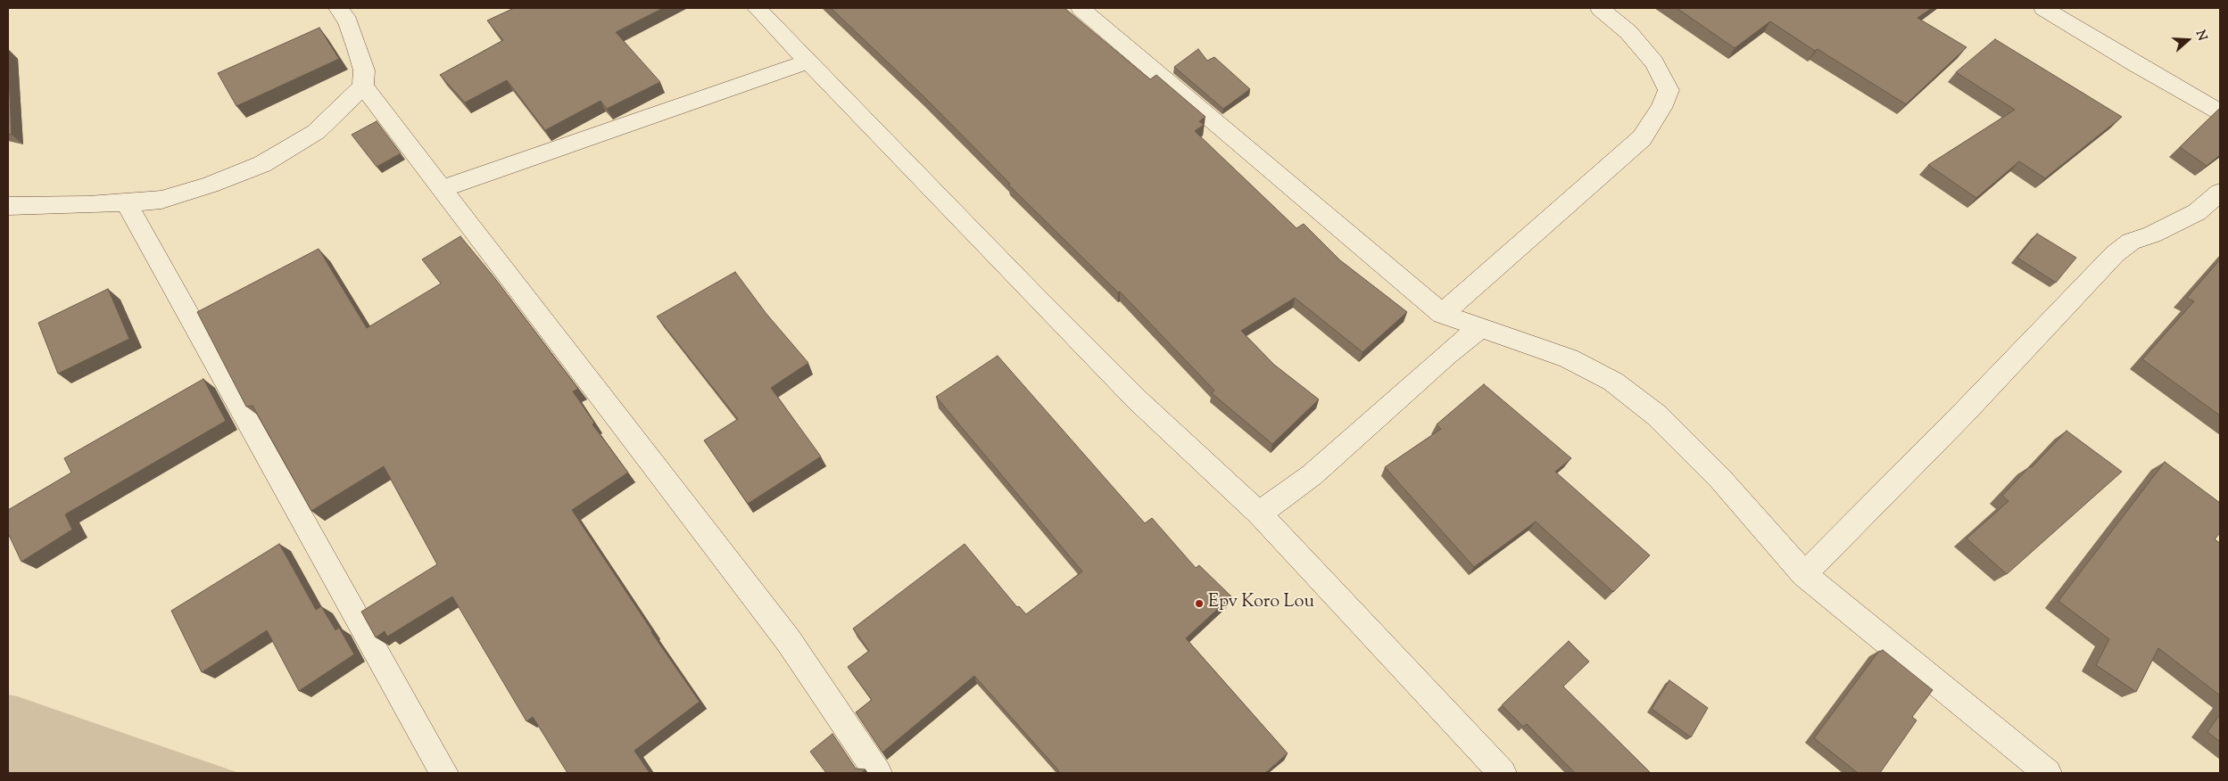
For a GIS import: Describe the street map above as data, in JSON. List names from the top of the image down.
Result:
{
  "places": ["Epv Koro Lou"],
  "north": "right"
}
